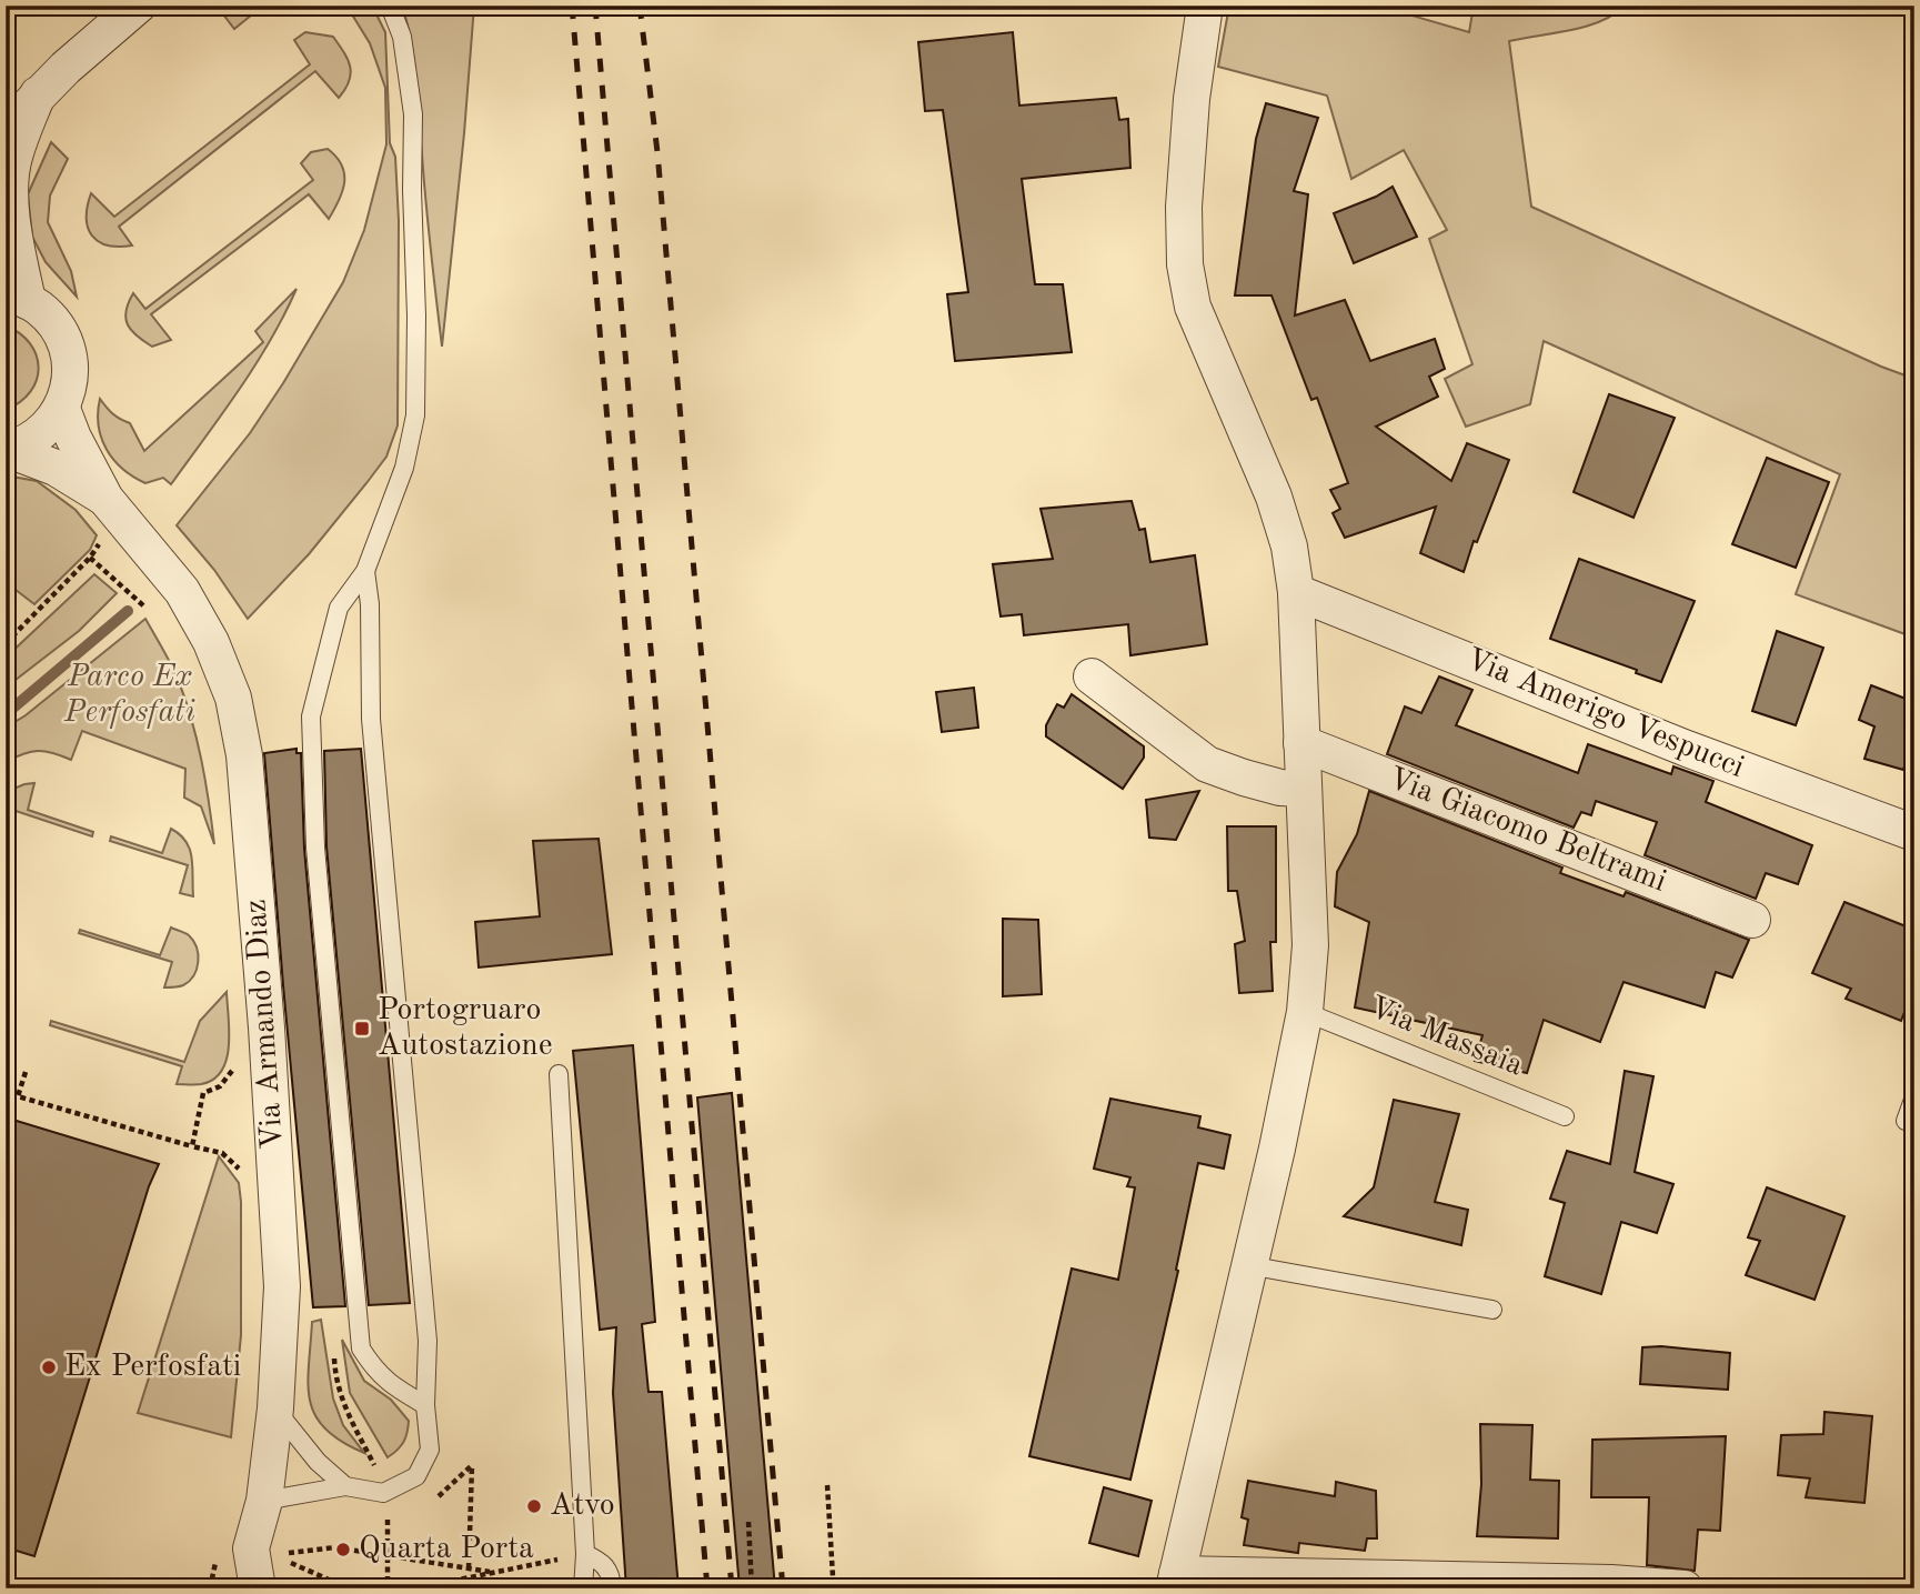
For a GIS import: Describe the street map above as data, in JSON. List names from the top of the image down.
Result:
{
  "streets": {
    "street": ["Via Amerigo Vespucci", "Via Giacomo Beltrami", "Via Armando Diaz"],
    "lane": ["Via Massaia"]
  },
  "parks": ["Parco Ex Perfosfati"],
  "places": {
    "transit": ["Portogruaro Autostazione"],
    "other": ["Ex Perfosfati", "Atvo", "Quarta Porta"]
  }
}
